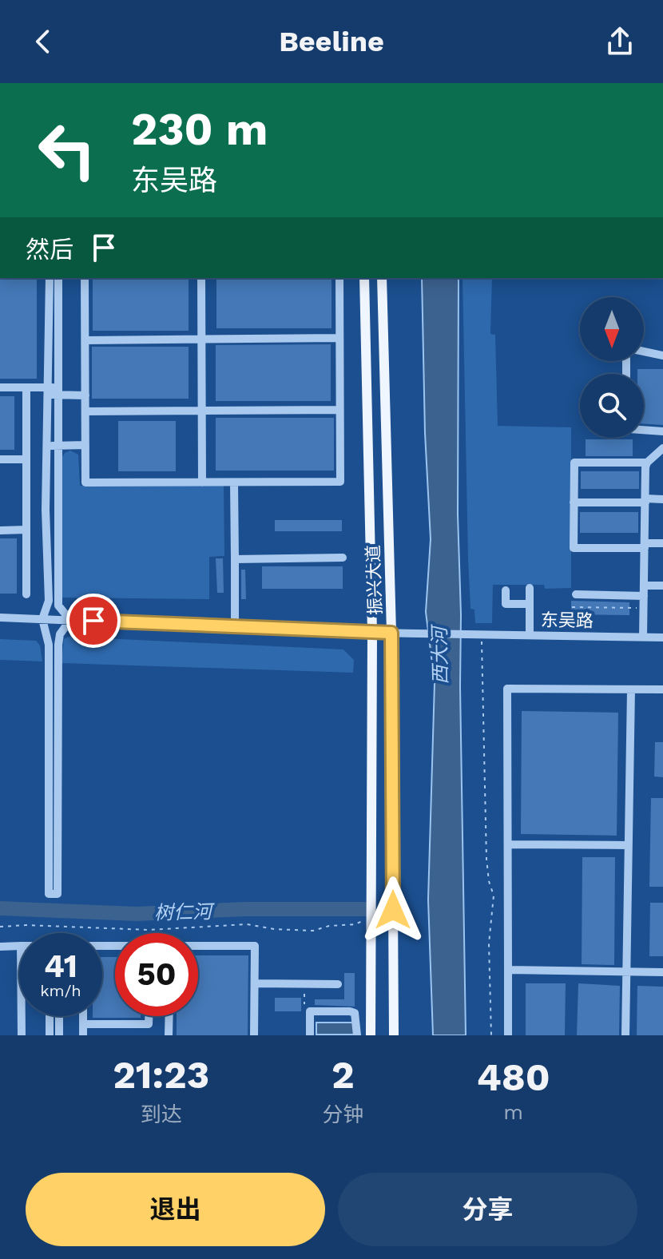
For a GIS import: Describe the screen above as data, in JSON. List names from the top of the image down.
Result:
{
  "streets": {
    "main road": ["振兴大道"],
    "street": ["东吴路"]
  },
  "crossings": [
    ["振兴大道", "东吴路"]
  ],
  "water": ["西大河", "树仁河"],
  "north": "bottom",
  "page": {
    "header": "Beeline",
    "turn": ["230 m", "东吴路"],
    "then": "然后",
    "speed": "41 km/h",
    "limit": "50",
    "eta": [
      "21:23",
      "到达",
      "2",
      "分钟",
      "480",
      "m"
    ],
    "buttons": ["退出", "分享"]
  }
}
